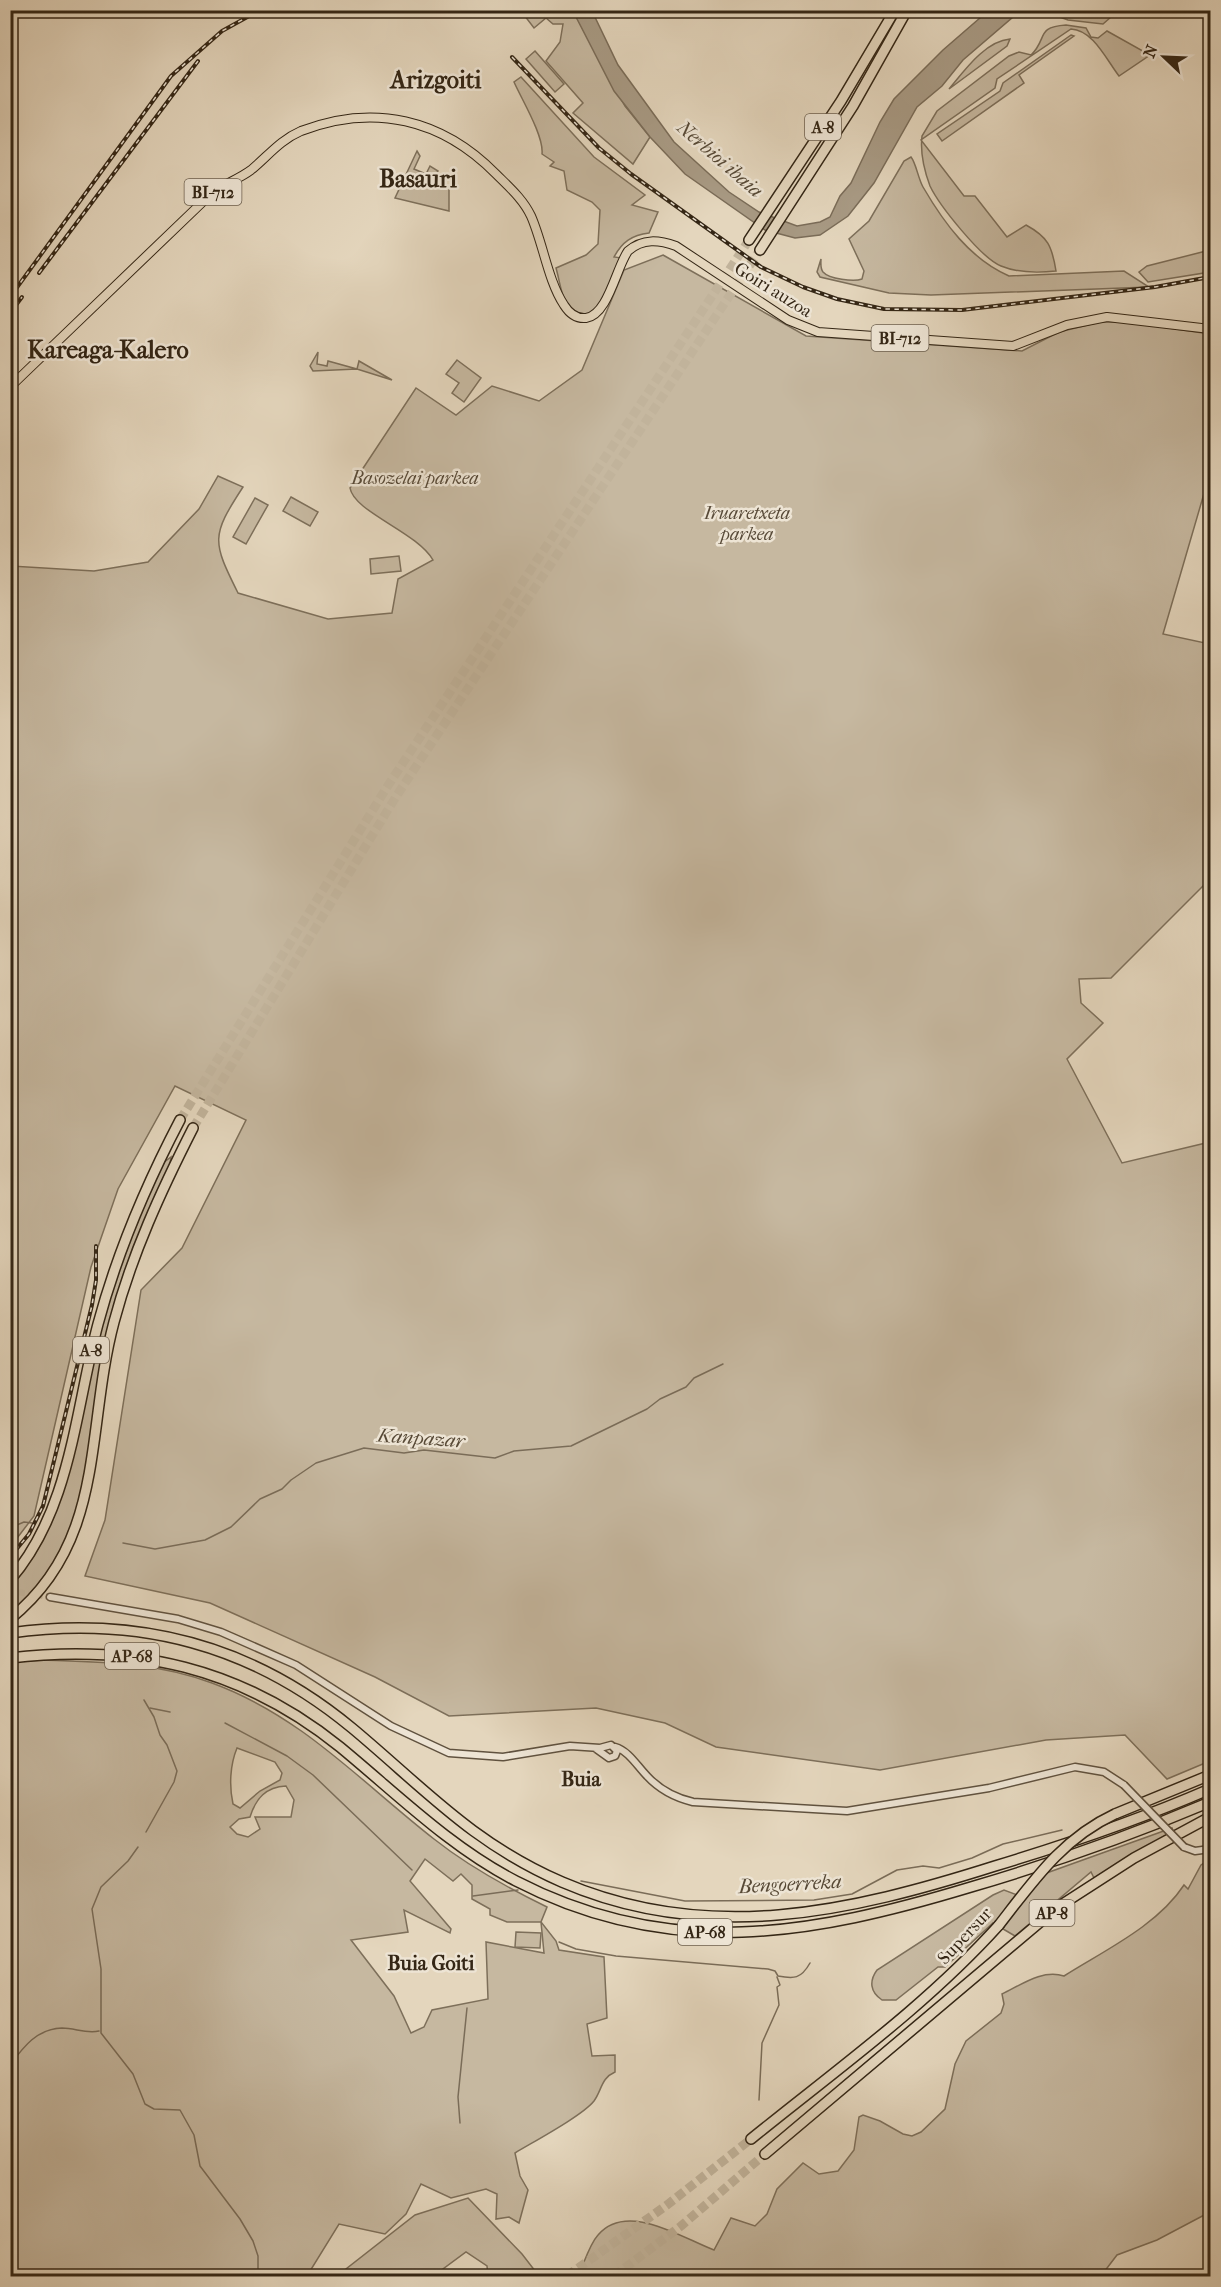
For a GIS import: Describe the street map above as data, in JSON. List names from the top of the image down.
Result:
{
  "streets": {
    "highway": [
      "A-8",
      "AP-68",
      "AP-8",
      "Supersur"
    ],
    "main road": ["BI-712", "Goiri auzoa"]
  },
  "districts": [
    "Arizgoiti",
    "Basauri",
    "Kareaga-Kalero",
    "Buia",
    "Buia Goiti"
  ],
  "water": ["Nerbioi ibaia", "Kanpazar", "Bengoerreka"],
  "parks": ["Basozelai parkea", "Iruaretxeta parkea"],
  "north": "top left"
}
